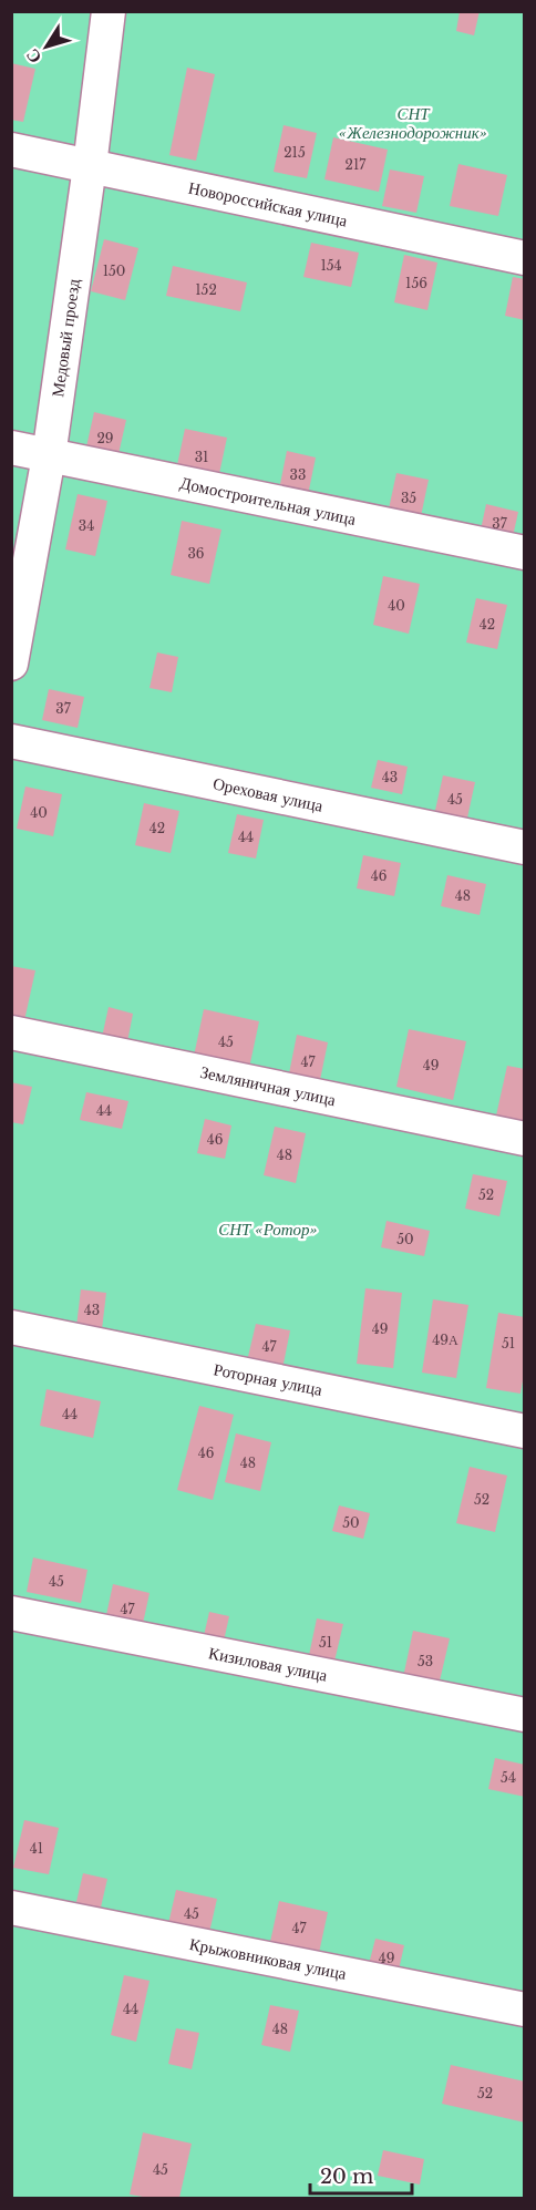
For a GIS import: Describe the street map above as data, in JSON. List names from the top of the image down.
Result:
{
  "streets": {
    "street": [
      "Новороссийская улица",
      "Медовый проезд",
      "Домостроительная улица",
      "Ореховая улица",
      "Земляничная улица",
      "Роторная улица",
      "Кизиловая улица",
      "Крыжовниковая улица"
    ]
  },
  "crossings": [
    ["Новороссийская улица", "Медовый проезд"],
    ["Медовый проезд", "Домостроительная улица"]
  ],
  "parks": ["СНТ «Железнодорожник»", "СНТ «Ротор»"],
  "house_numbers": [
    "215",
    "217",
    "154",
    "150",
    "156",
    "152",
    "29",
    "31",
    "33",
    "35",
    "37",
    "34",
    "36",
    "40",
    "42",
    "37",
    "43",
    "45",
    "40",
    "42",
    "44",
    "46",
    "48",
    "45",
    "47",
    "49",
    "44",
    "46",
    "48",
    "52",
    "50",
    "43",
    "49",
    "49А",
    "51",
    "47",
    "44",
    "46",
    "48",
    "52",
    "50",
    "45",
    "47",
    "51",
    "53",
    "54",
    "41",
    "45",
    "47",
    "49",
    "44",
    "48",
    "52",
    "45"
  ],
  "scale_bar": "20 m",
  "north": "bottom left"
}
